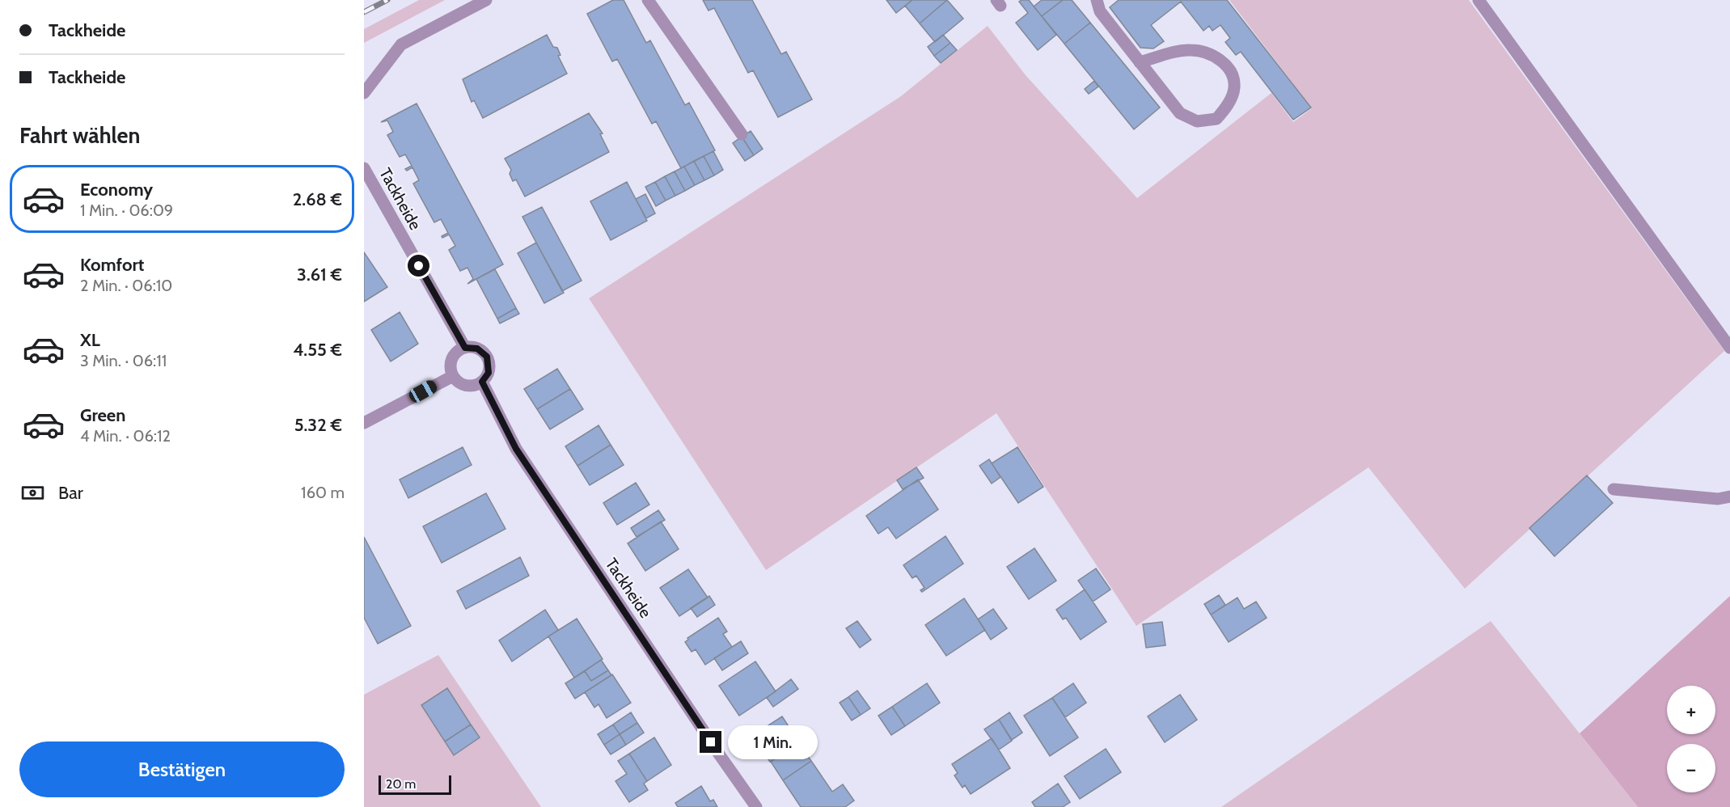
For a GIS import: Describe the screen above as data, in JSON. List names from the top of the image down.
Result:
{
  "streets": {
    "street": ["Tackheide"]
  },
  "scale_bar": "20 m",
  "page": {
    "banner": ["Tackheide", "Tackheide"],
    "heading": "Fahrt wählen",
    "list": [
      {
        "name": "Economy",
        "note": "1 Min. · 06:09",
        "value": "2.68 €"
      },
      {
        "name": "Komfort",
        "note": "2 Min. · 06:10",
        "value": "3.61 €"
      },
      {
        "name": "XL",
        "note": "3 Min. · 06:11",
        "value": "4.55 €"
      },
      {
        "name": "Green",
        "note": "4 Min. · 06:12",
        "value": "5.32 €"
      }
    ],
    "pay": ["Bar", "160 m"],
    "map_buttons": ["+", "−"],
    "bubble": "1 Min.",
    "buttons": "Bestätigen",
    "scale": "20 m"
  }
}
